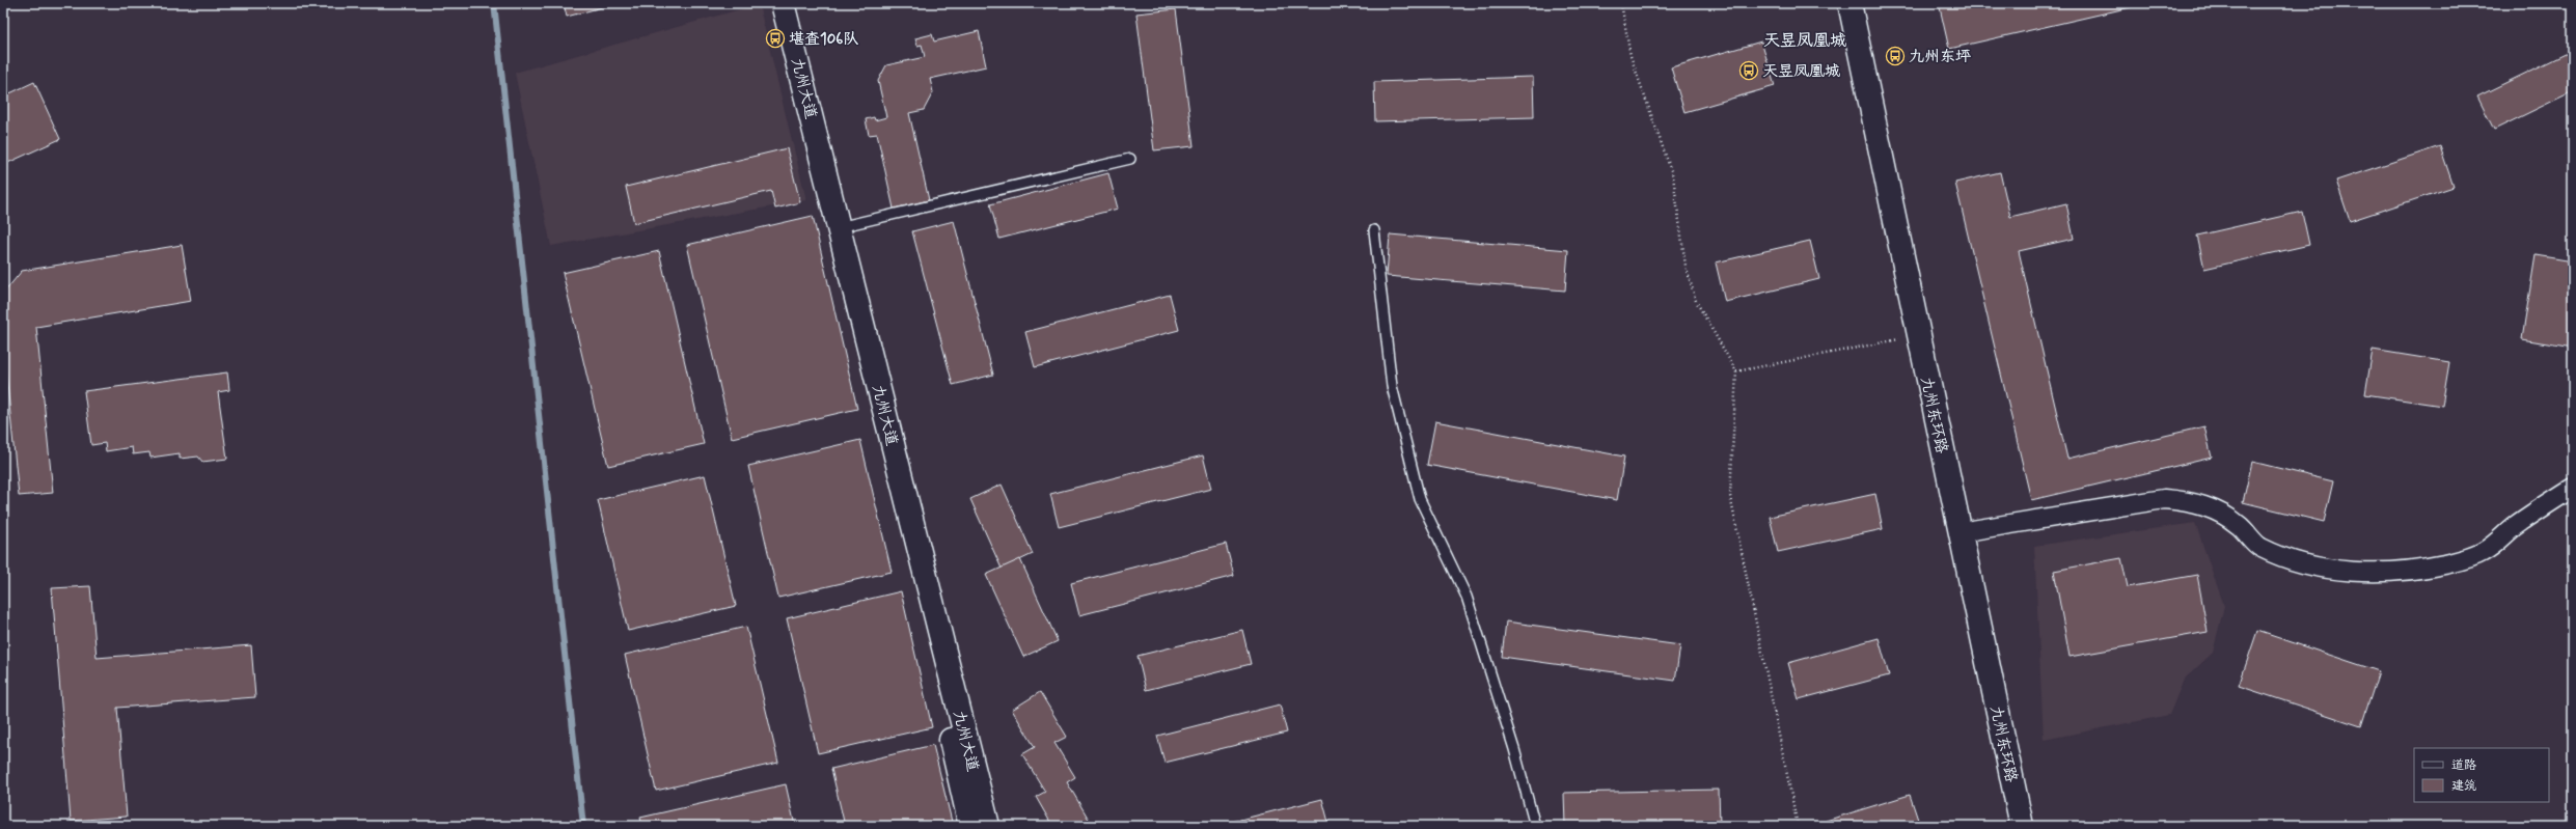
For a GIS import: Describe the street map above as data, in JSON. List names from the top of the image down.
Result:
{
  "streets": {
    "main road": ["九州大道", "九州东环路"]
  },
  "districts": ["天昱凤凰城"],
  "places": {
    "bus stop": ["堪查106队", "九州东坪", "天昱凤凰城"]
  },
  "legend": ["道路", "建筑"]
}
